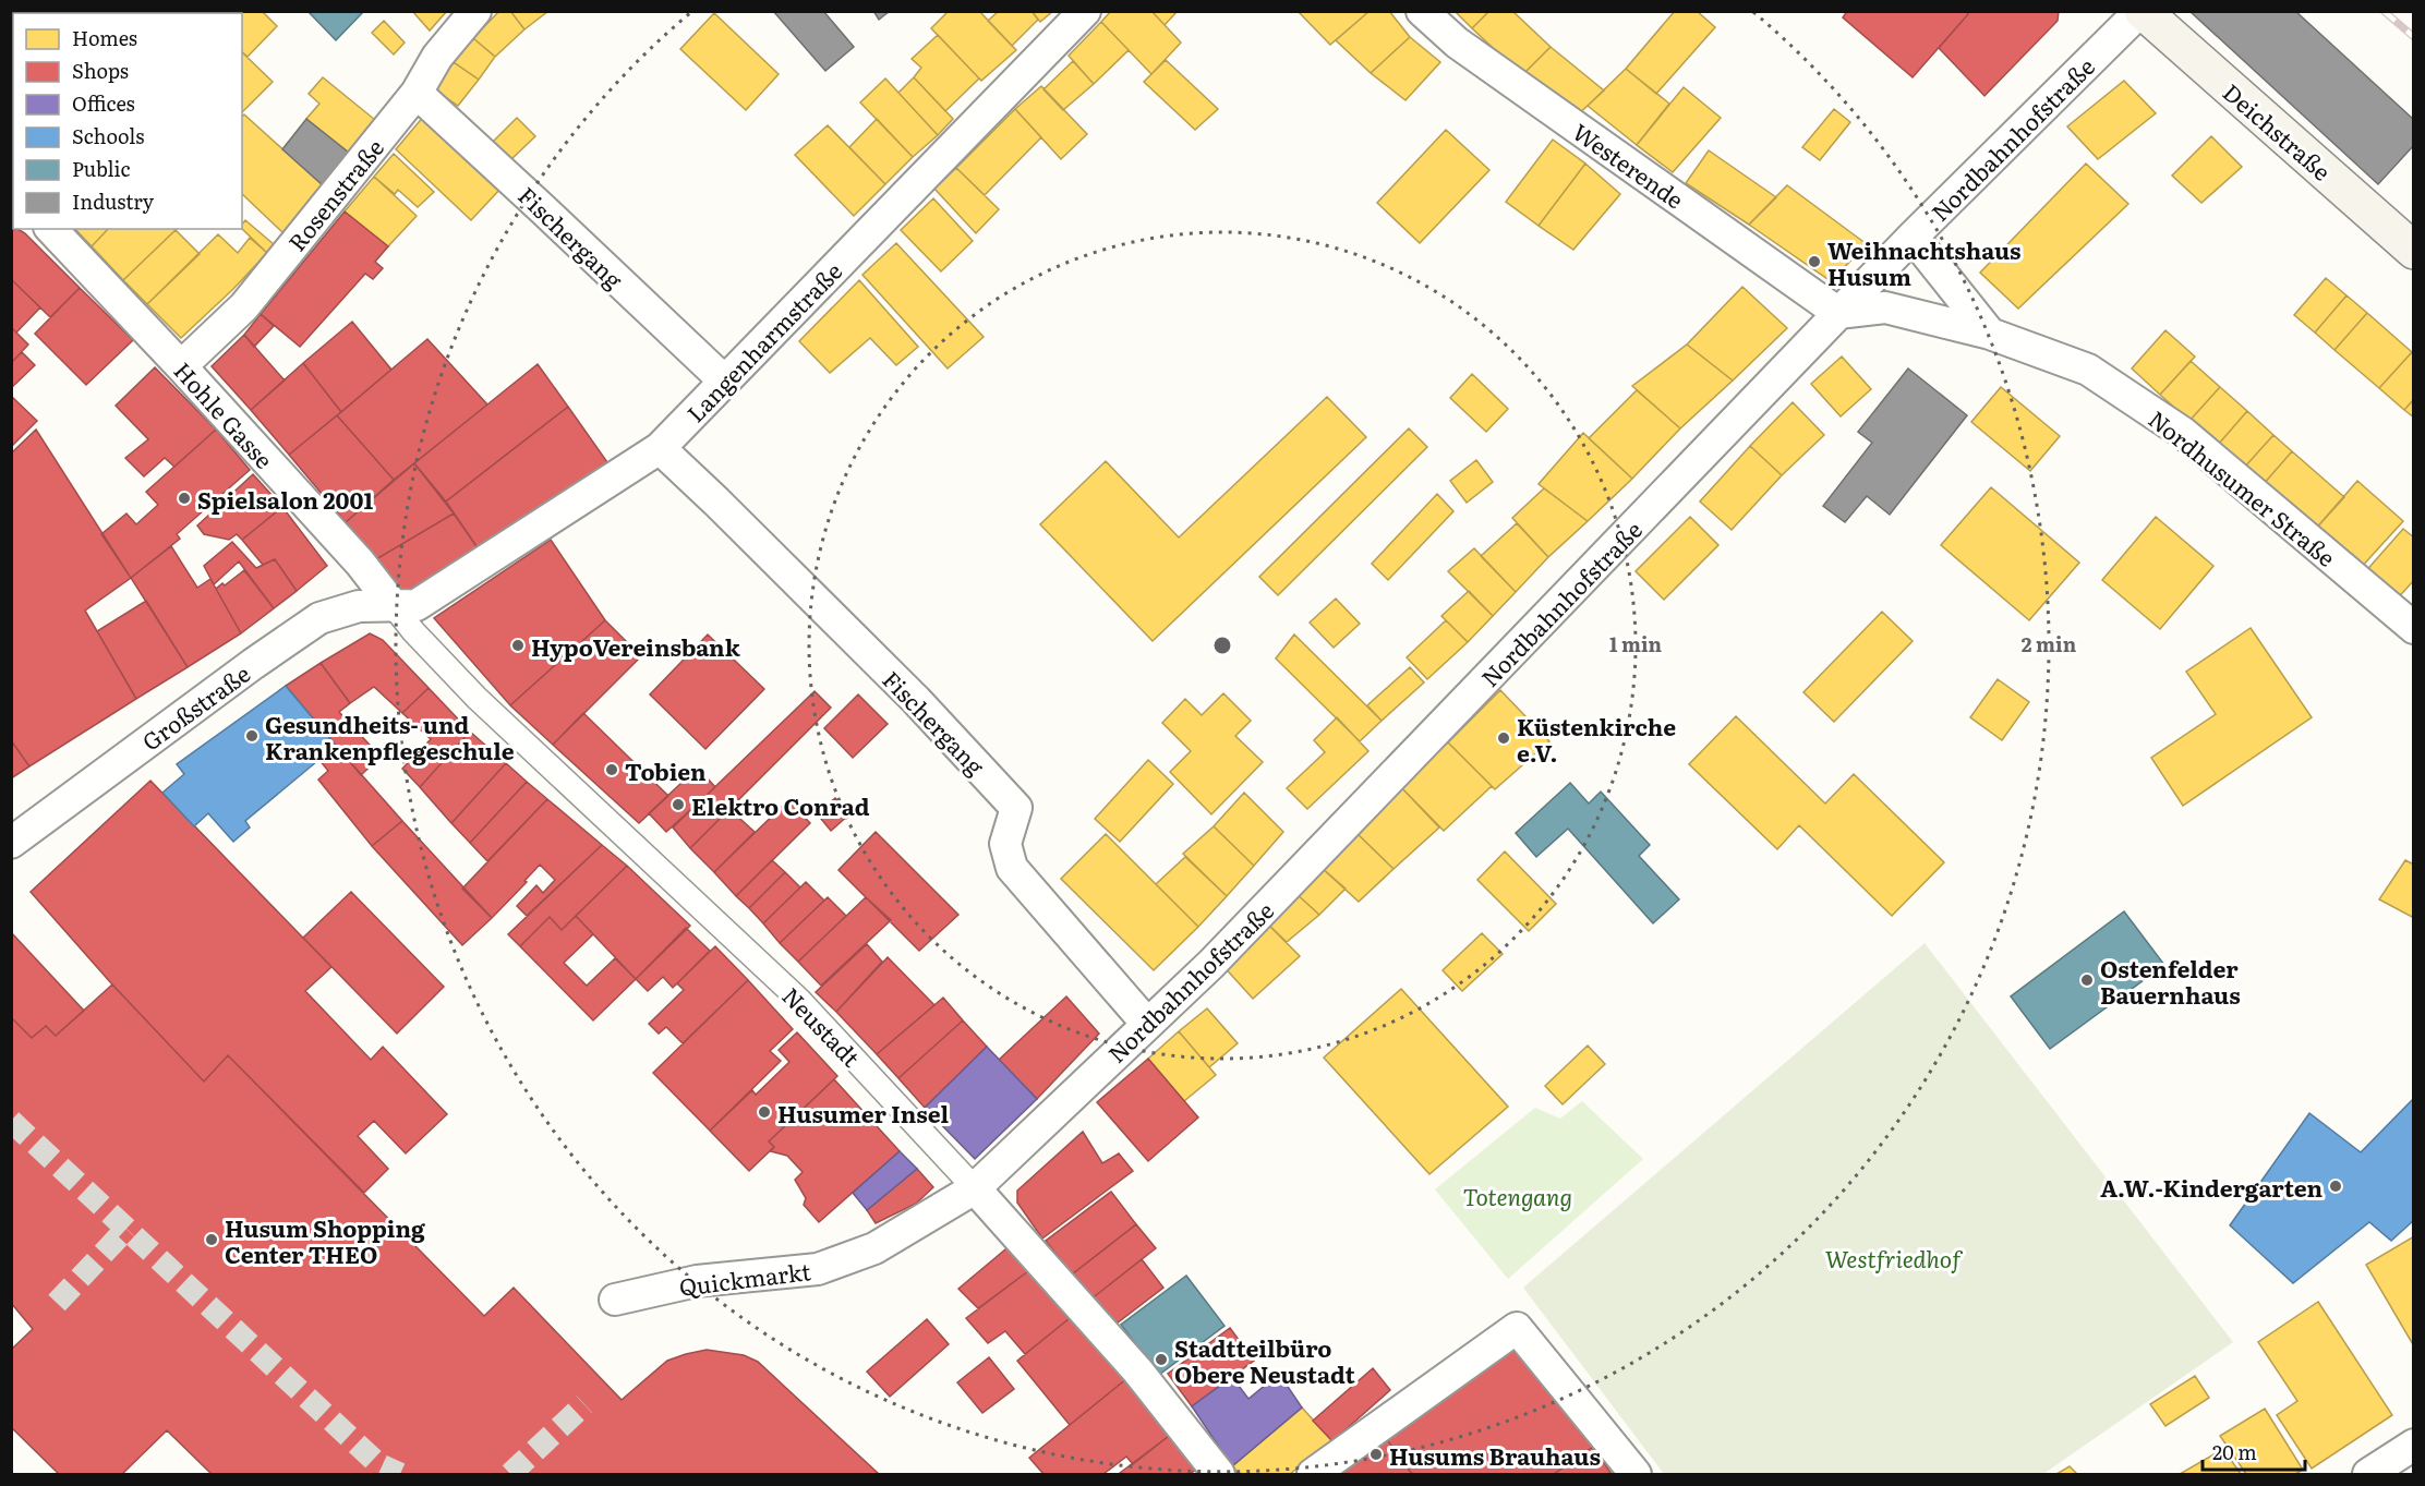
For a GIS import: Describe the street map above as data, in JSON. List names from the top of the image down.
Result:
{
  "streets": {
    "main road": ["Deichstraße"],
    "street": [
      "Nordbahnhofstraße",
      "Westerende",
      "Rosenstraße",
      "Fischergang",
      "Langenharmstraße",
      "Hohle Gasse",
      "Nordhusumer Straße",
      "Großstraße",
      "Neustadt",
      "Quickmarkt"
    ]
  },
  "crossings": [
    ["Deichstraße", "Nordbahnhofstraße"],
    ["Nordbahnhofstraße", "Westerende"],
    ["Nordbahnhofstraße", "Fischergang"],
    ["Nordbahnhofstraße", "Nordhusumer Straße"],
    ["Nordbahnhofstraße", "Neustadt"],
    ["Nordbahnhofstraße", "Quickmarkt"],
    ["Westerende", "Nordhusumer Straße"],
    ["Rosenstraße", "Fischergang"],
    ["Rosenstraße", "Hohle Gasse"],
    ["Fischergang", "Langenharmstraße"],
    ["Langenharmstraße", "Hohle Gasse"],
    ["Langenharmstraße", "Großstraße"],
    ["Langenharmstraße", "Neustadt"],
    ["Hohle Gasse", "Großstraße"],
    ["Hohle Gasse", "Neustadt"],
    ["Großstraße", "Neustadt"],
    ["Neustadt", "Quickmarkt"]
  ],
  "parks": ["Totengang", "Westfriedhof"],
  "places": [
    "Weihnachtshaus Husum",
    "Spielsalon 2001",
    "HypoVereinsbank",
    "Gesundheits- und Krankenpflegeschule",
    "Küstenkirche e.V.",
    "Tobien",
    "Elektro Conrad",
    "Ostenfelder Bauernhaus",
    "Husumer Insel",
    "A.W.-Kindergarten",
    "Husum Shopping Center THEO",
    "Stadtteilbüro Obere Neustadt",
    "Husums Brauhaus"
  ],
  "legend": [
    "Homes",
    "Shops",
    "Offices",
    "Schools",
    "Public",
    "Industry"
  ],
  "scale_bar": "20 m",
  "rings": ["1 min", "2 min"]
}
